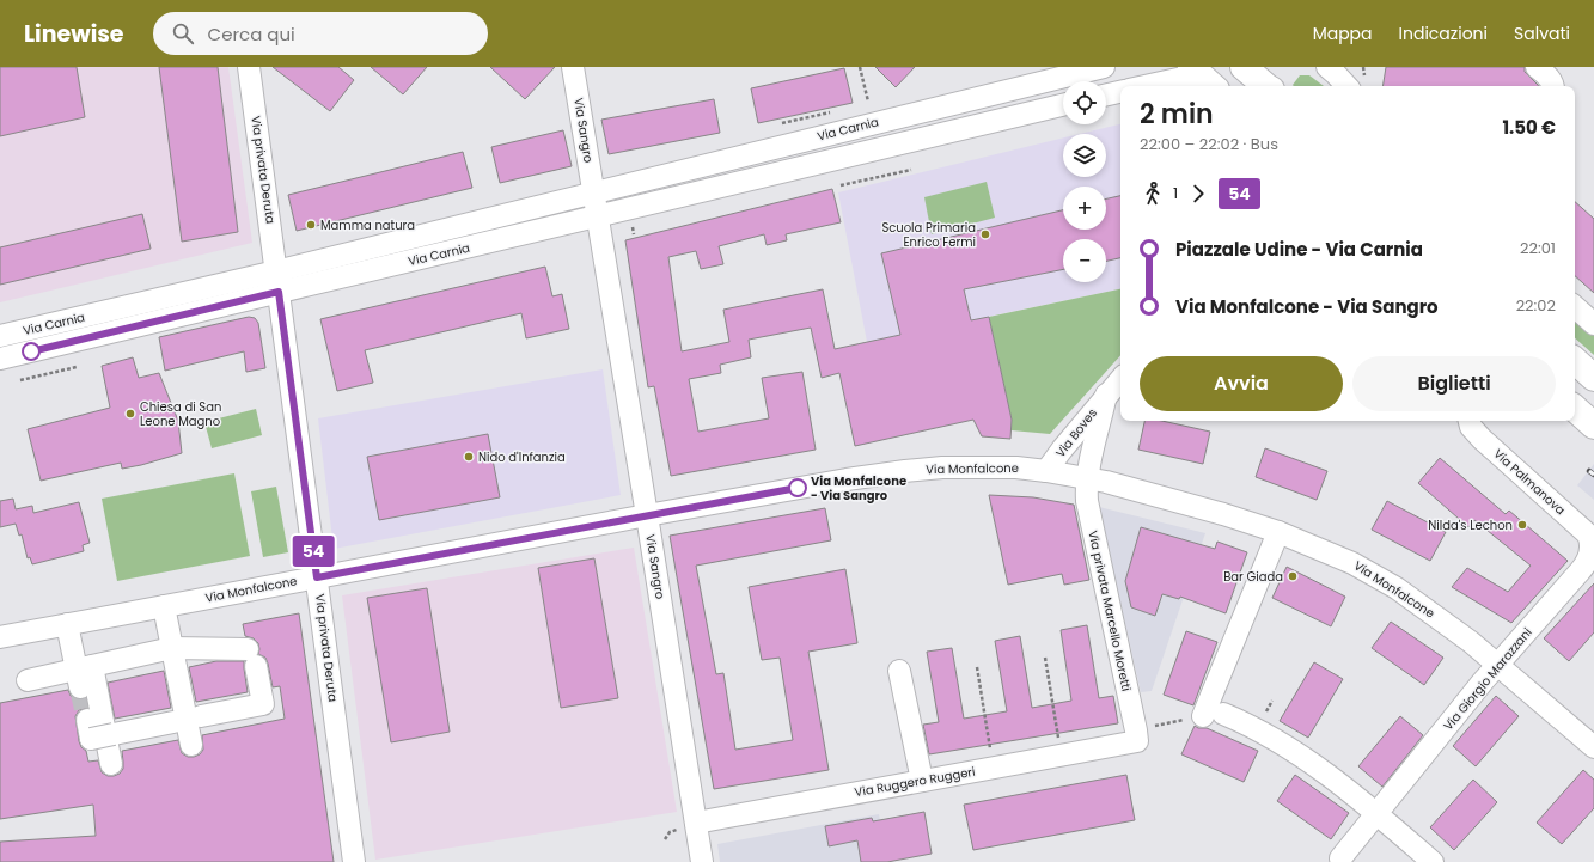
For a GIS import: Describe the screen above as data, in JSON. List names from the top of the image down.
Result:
{
  "streets": {
    "street": [
      "Via Carnia",
      "Via Sangro",
      "Via privata Deruta",
      "Via Boves",
      "Via Monfalcone",
      "Via Palmanova",
      "Via privata Marcello Moretti",
      "Via Giorgio Marazzani",
      "Via Ruggero Ruggeri"
    ]
  },
  "crossings": [
    ["Via Carnia", "Via Sangro"],
    ["Via Carnia", "Via privata Deruta"],
    ["Via Sangro", "Via Monfalcone"],
    ["Via Sangro", "Via Ruggero Ruggeri"],
    ["Via privata Deruta", "Via Monfalcone"],
    ["Via Boves", "Via Monfalcone"],
    ["Via Boves", "Via privata Marcello Moretti"],
    ["Via Monfalcone", "Via privata Marcello Moretti"],
    ["Via Monfalcone", "Via Giorgio Marazzani"],
    ["Via Palmanova", "Via Giorgio Marazzani"],
    ["Via privata Marcello Moretti", "Via Ruggero Ruggeri"]
  ],
  "places": [
    "Mamma natura",
    "Scuola Primaria Enrico Fermi",
    "Chiesa di San Leone Magno",
    "Nido d'Infanzia",
    "Via Monfalcone - Via Sangro",
    "Nilda's Lechon",
    "Bar Giada"
  ],
  "lines": ["bus line 54"],
  "page": {
    "header": "Linewise",
    "search": "Cerca qui",
    "nav": ["Mappa", "Indicazioni", "Salvati"],
    "on_map": "54",
    "map_buttons": ["+", "−"],
    "heading": ["2 min", "22:00 – 22:02 · Bus", "1.50 €"],
    "legs": ["1", "54"],
    "list": [
      {
        "name": "Piazzale Udine - Via Carnia",
        "value": "22:01"
      },
      {
        "name": "Via Monfalcone - Via Sangro",
        "value": "22:02"
      }
    ],
    "buttons": ["Avvia", "Biglietti"]
  }
}
